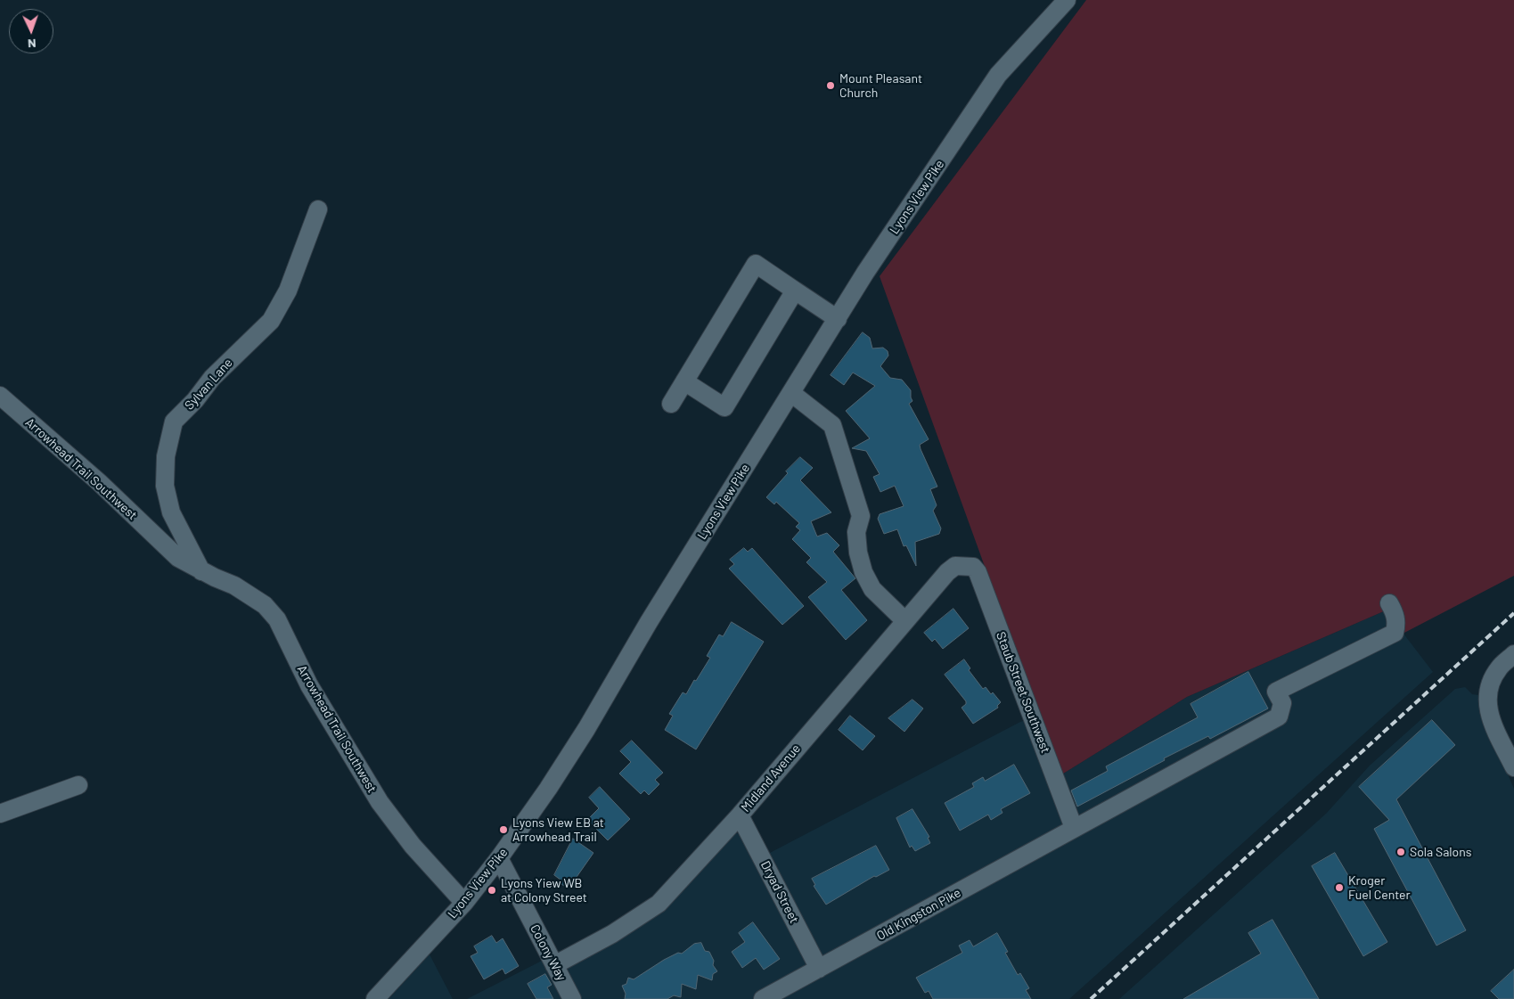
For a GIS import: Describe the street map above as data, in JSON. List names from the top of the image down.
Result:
{
  "streets": {
    "street": [
      "Lyons View Pike",
      "Sylvan Lane",
      "Arrowhead Trail Southwest",
      "Staub Street Southwest",
      "Midland Avenue",
      "Dryad Street",
      "Old Kingston Pike",
      "Colony Way"
    ]
  },
  "crossings": [
    ["Lyons View Pike", "Arrowhead Trail Southwest"],
    ["Lyons View Pike", "Colony Way"],
    ["Sylvan Lane", "Arrowhead Trail Southwest"],
    ["Staub Street Southwest", "Midland Avenue"],
    ["Staub Street Southwest", "Old Kingston Pike"],
    ["Midland Avenue", "Dryad Street"],
    ["Midland Avenue", "Colony Way"],
    ["Dryad Street", "Old Kingston Pike"]
  ],
  "places": [
    "Mount Pleasant Church",
    "Lyons View EB at Arrowhead Trail",
    "Sola Salons",
    "Kroger Fuel Center",
    "Lyons Yiew WB at Colony Street"
  ],
  "north": "bottom"
}
